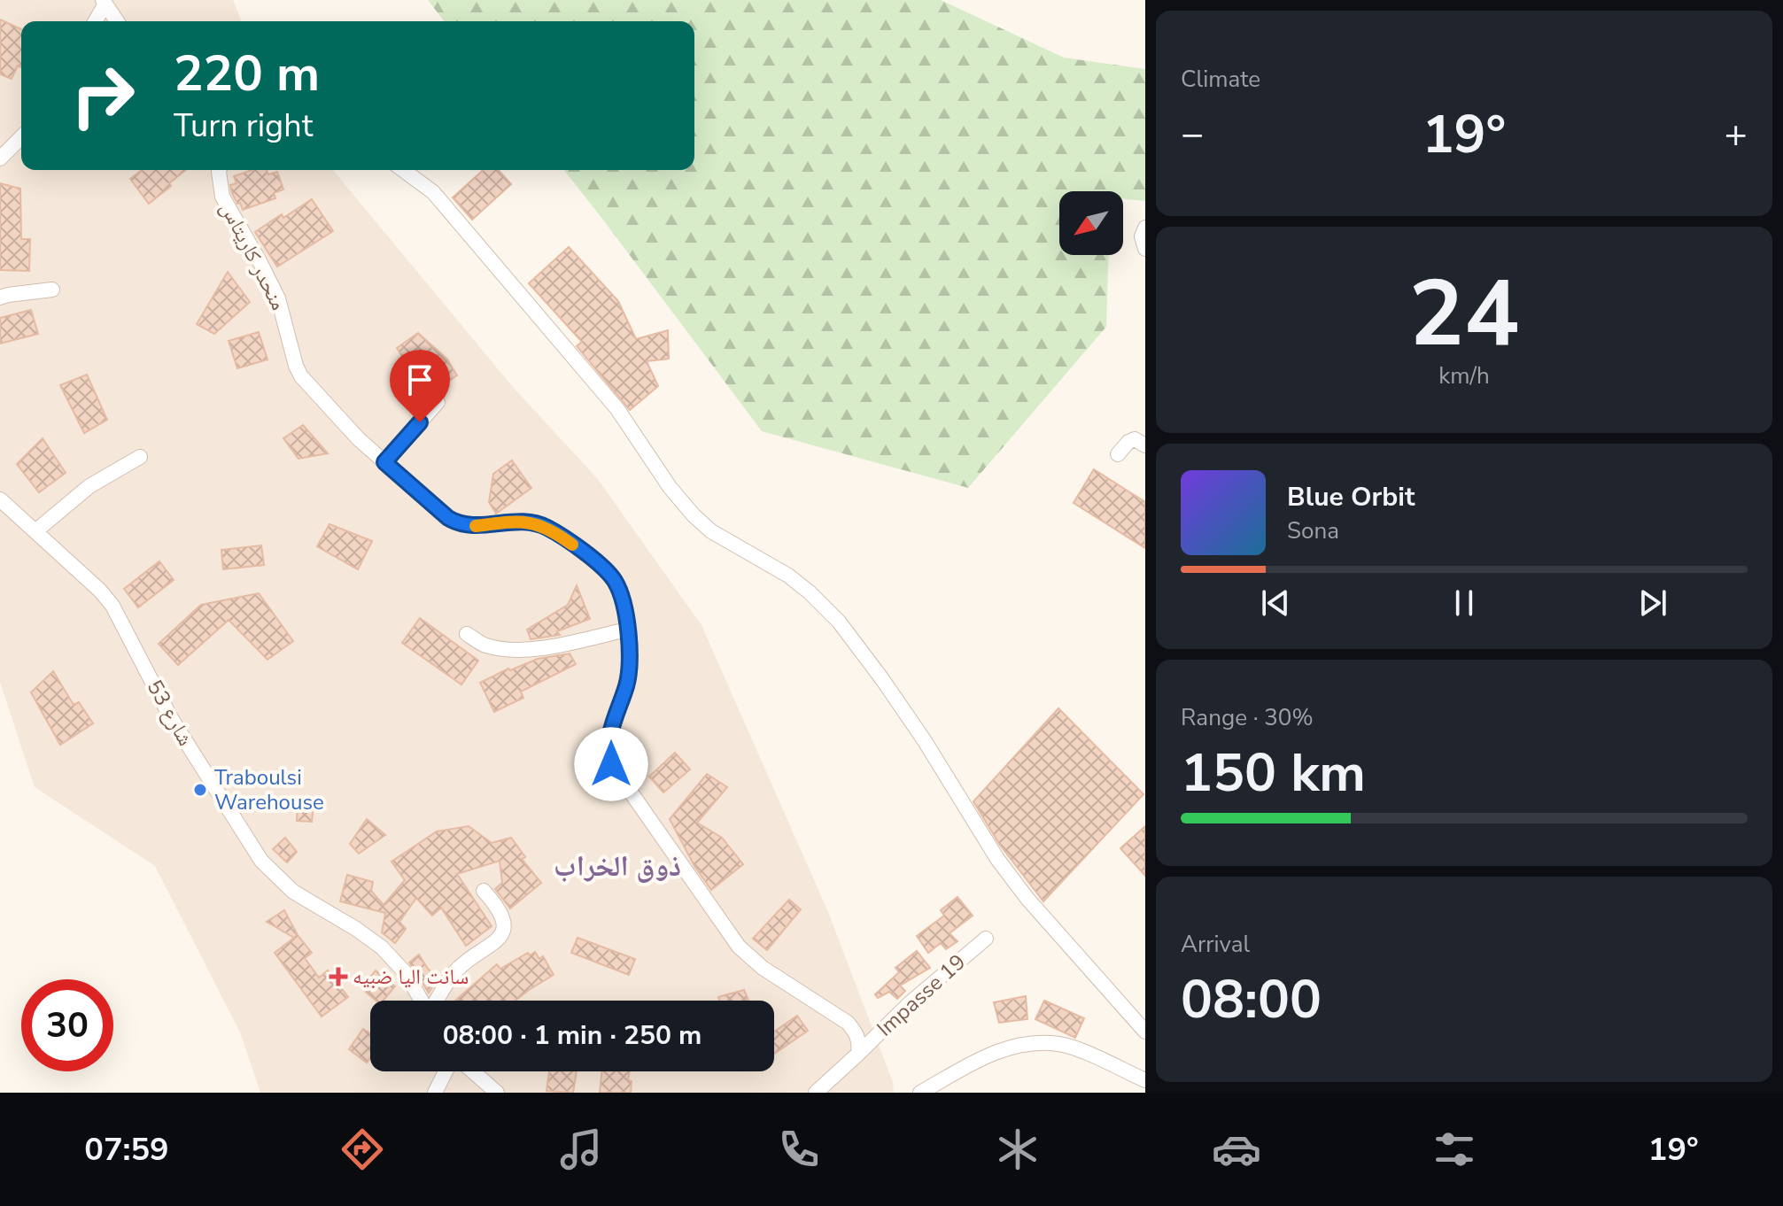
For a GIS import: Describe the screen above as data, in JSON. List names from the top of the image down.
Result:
{
  "streets": {
    "street": ["منحدر كاريتاس", "شارع 53", "Impasse 19"]
  },
  "crossings": [
    ["منحدر كاريتاس", "Impasse 19"]
  ],
  "districts": ["ذوق الخراب"],
  "places": {
    "other": ["Traboulsi Warehouse"],
    "health": ["سانت اليا ضبيه"]
  },
  "north": "bottom left",
  "page": {
    "tile": [
      "Climate",
      ["24", "km/h"],
      ["Range · 30%", "150 km"],
      ["Arrival", "08:00"]
    ],
    "turn": ["220 m", "Turn right"],
    "heat": ["−", "19°", "+"],
    "song": ["Blue Orbit", "Sona"],
    "limit": "30",
    "trip": "08:00 · 1 min · 250 m",
    "tabs": ["07:59", "19°"]
  }
}
